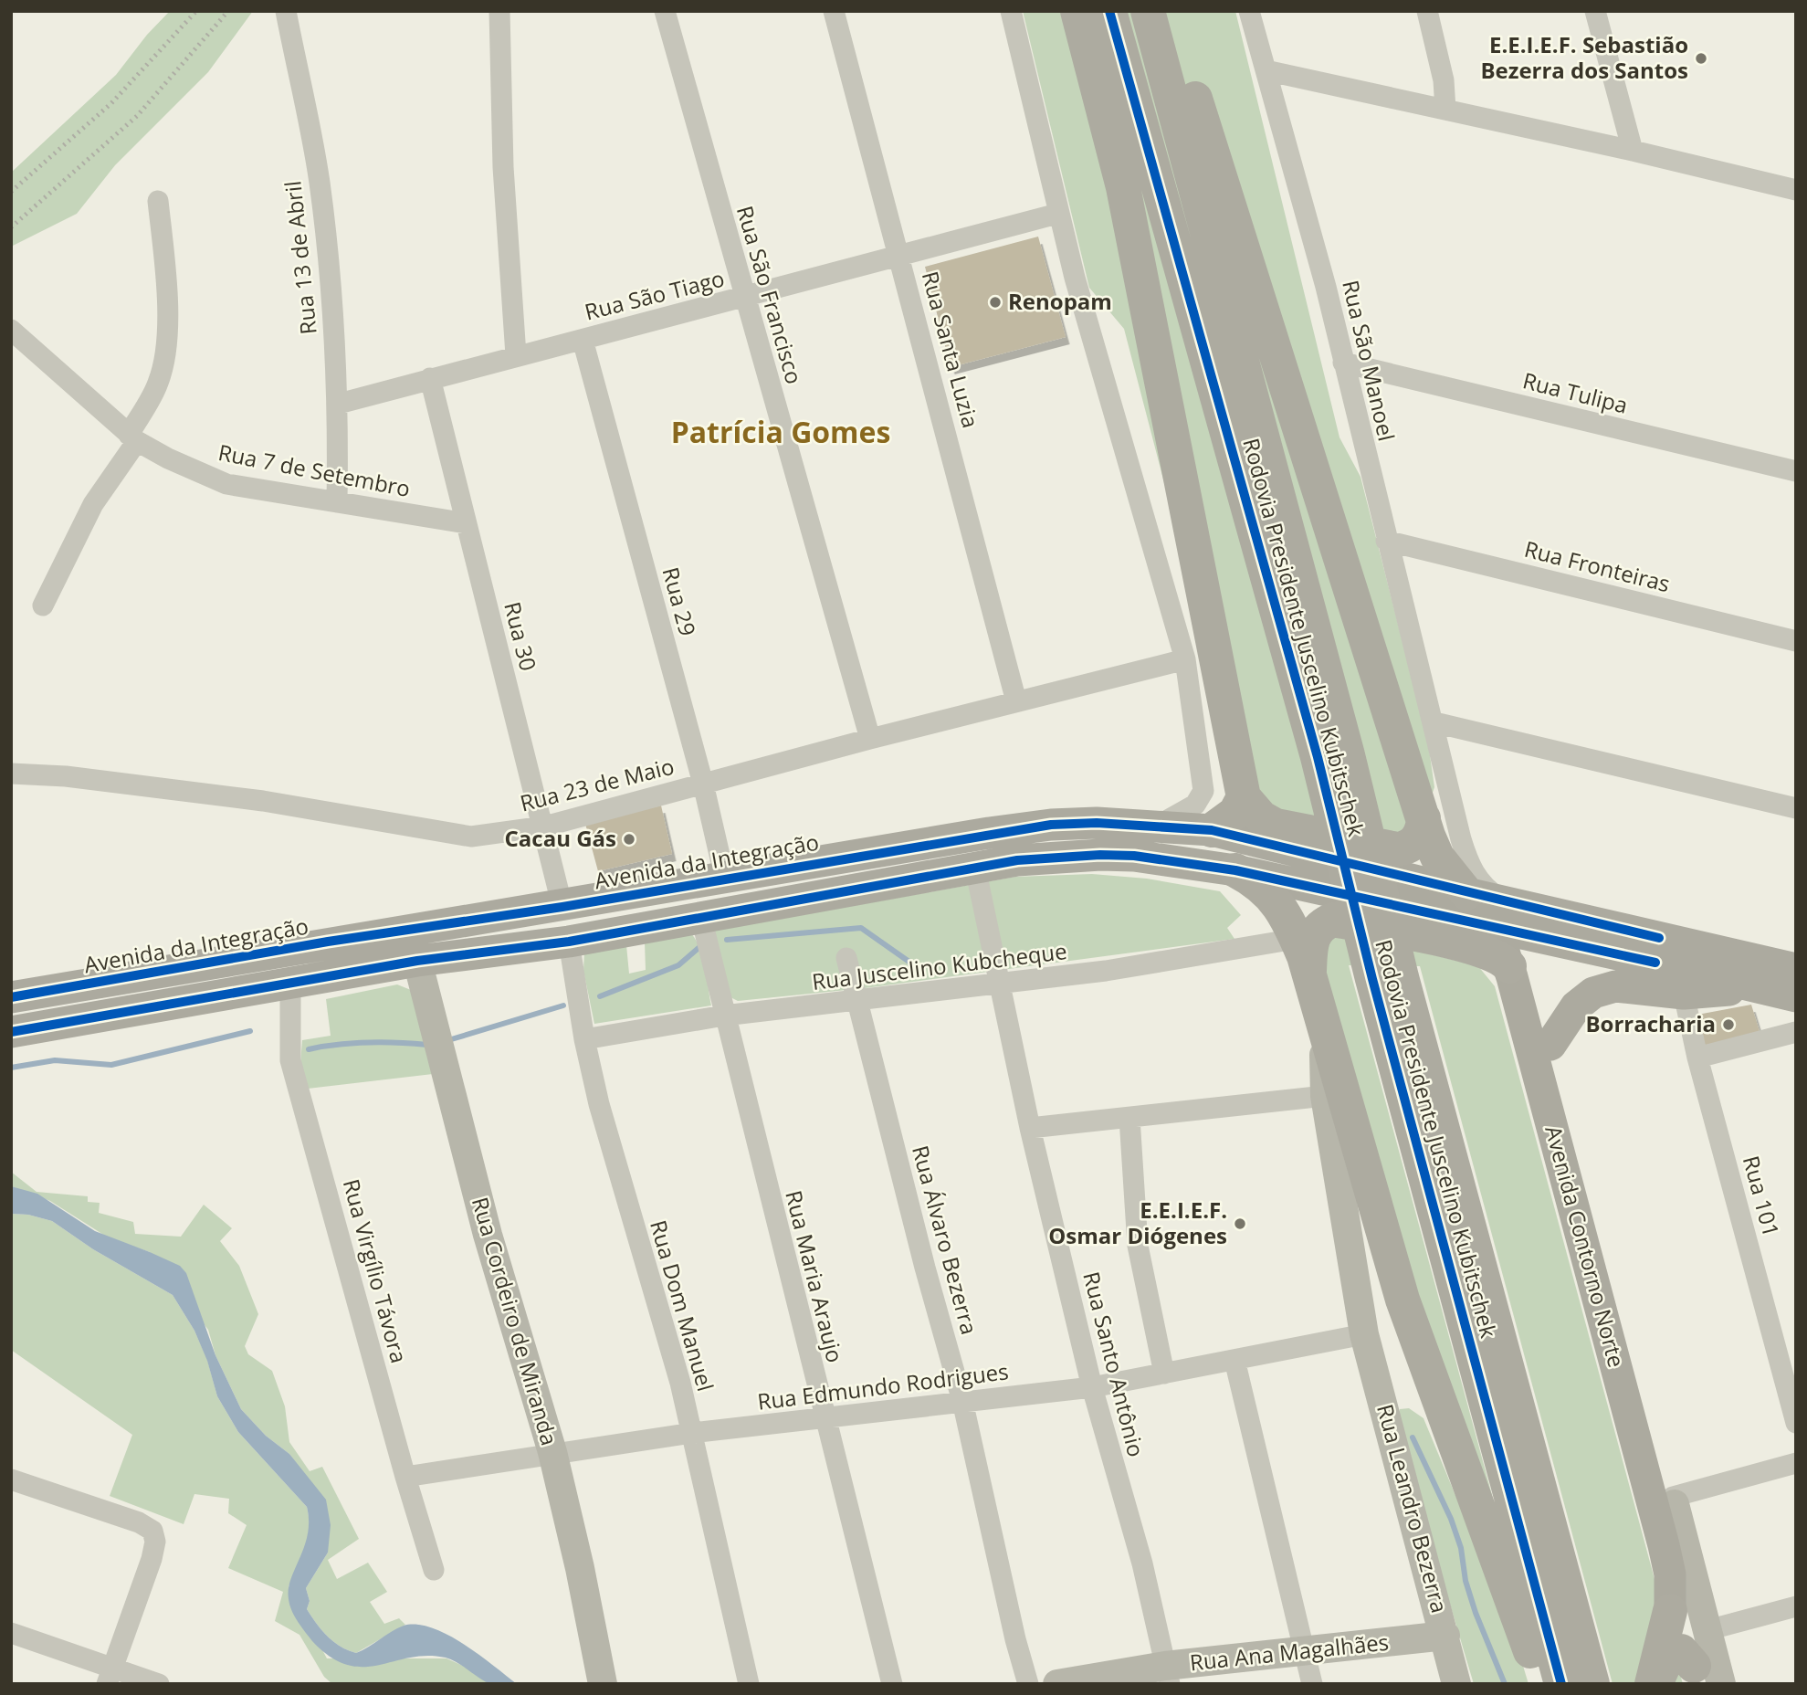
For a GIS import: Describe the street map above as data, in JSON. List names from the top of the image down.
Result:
{
  "streets": {
    "highway": ["Rodovia Presidente Juscelino Kubitschek"],
    "main road": ["Avenida da Integração", "Avenida Contorno Norte"],
    "street": [
      "Rua 13 de Abril",
      "Rua São Francisco",
      "Rua São Tiago",
      "Rua Santa Luzia",
      "Rua São Manoel",
      "Rua Tulipa",
      "Rua 7 de Setembro",
      "Rua Fronteiras",
      "Rua 29",
      "Rua 30",
      "Rua 23 de Maio",
      "Rua Juscelino Kubcheque",
      "Rua 101",
      "Rua Álvaro Bezerra",
      "Rua Virgílio Távora",
      "Rua Maria Araujo",
      "Rua Dom Manuel",
      "Rua Cordeiro de Miranda",
      "Rua Santo Antônio",
      "Rua Edmundo Rodrigues",
      "Rua Leandro Bezerra",
      "Rua Ana Magalhães"
    ]
  },
  "crossings": [
    ["Rua 13 de Abril", "Rua São Tiago"],
    ["Rua 13 de Abril", "Rua 7 de Setembro"],
    ["Rua São Francisco", "Rua São Tiago"],
    ["Rua São Francisco", "Rua 23 de Maio"],
    ["Rua São Tiago", "Rua Santa Luzia"],
    ["Rua São Tiago", "Rua 29"],
    ["Rua São Tiago", "Rua 30"],
    ["Rua Santa Luzia", "Rua 23 de Maio"],
    ["Rua São Manoel", "Rua Tulipa"],
    ["Rua São Manoel", "Rua Fronteiras"],
    ["Rua São Manoel", "Avenida Contorno Norte"],
    ["Rua 7 de Setembro", "Rua 30"],
    ["Rua 29", "Rua 23 de Maio"],
    ["Rua 29", "Avenida da Integração"],
    ["Rua 30", "Rua 23 de Maio"],
    ["Rua 30", "Avenida da Integração"],
    ["Avenida da Integração", "Avenida Contorno Norte"],
    ["Rua Juscelino Kubcheque", "Rua Álvaro Bezerra"],
    ["Rua Juscelino Kubcheque", "Rua Maria Araujo"],
    ["Rua Juscelino Kubcheque", "Rua Dom Manuel"],
    ["Rua Juscelino Kubcheque", "Rua Santo Antônio"],
    ["Rua Álvaro Bezerra", "Rua Edmundo Rodrigues"],
    ["Rua Virgílio Távora", "Rua Edmundo Rodrigues"],
    ["Rua Maria Araujo", "Rua Edmundo Rodrigues"],
    ["Rua Dom Manuel", "Rua Edmundo Rodrigues"],
    ["Rua Cordeiro de Miranda", "Rua Edmundo Rodrigues"],
    ["Rua Santo Antônio", "Rua Edmundo Rodrigues"],
    ["Rua Santo Antônio", "Rua Ana Magalhães"],
    ["Rua Edmundo Rodrigues", "Rua Leandro Bezerra"],
    ["Rua Leandro Bezerra", "Rua Ana Magalhães"]
  ],
  "districts": ["Patrícia Gomes"],
  "places": [
    "E.E.I.E.F. Sebastião Bezerra dos Santos",
    "Renopam",
    "Cacau Gás",
    "Borracharia",
    "E.E.I.E.F. Osmar Diógenes"
  ]
}
